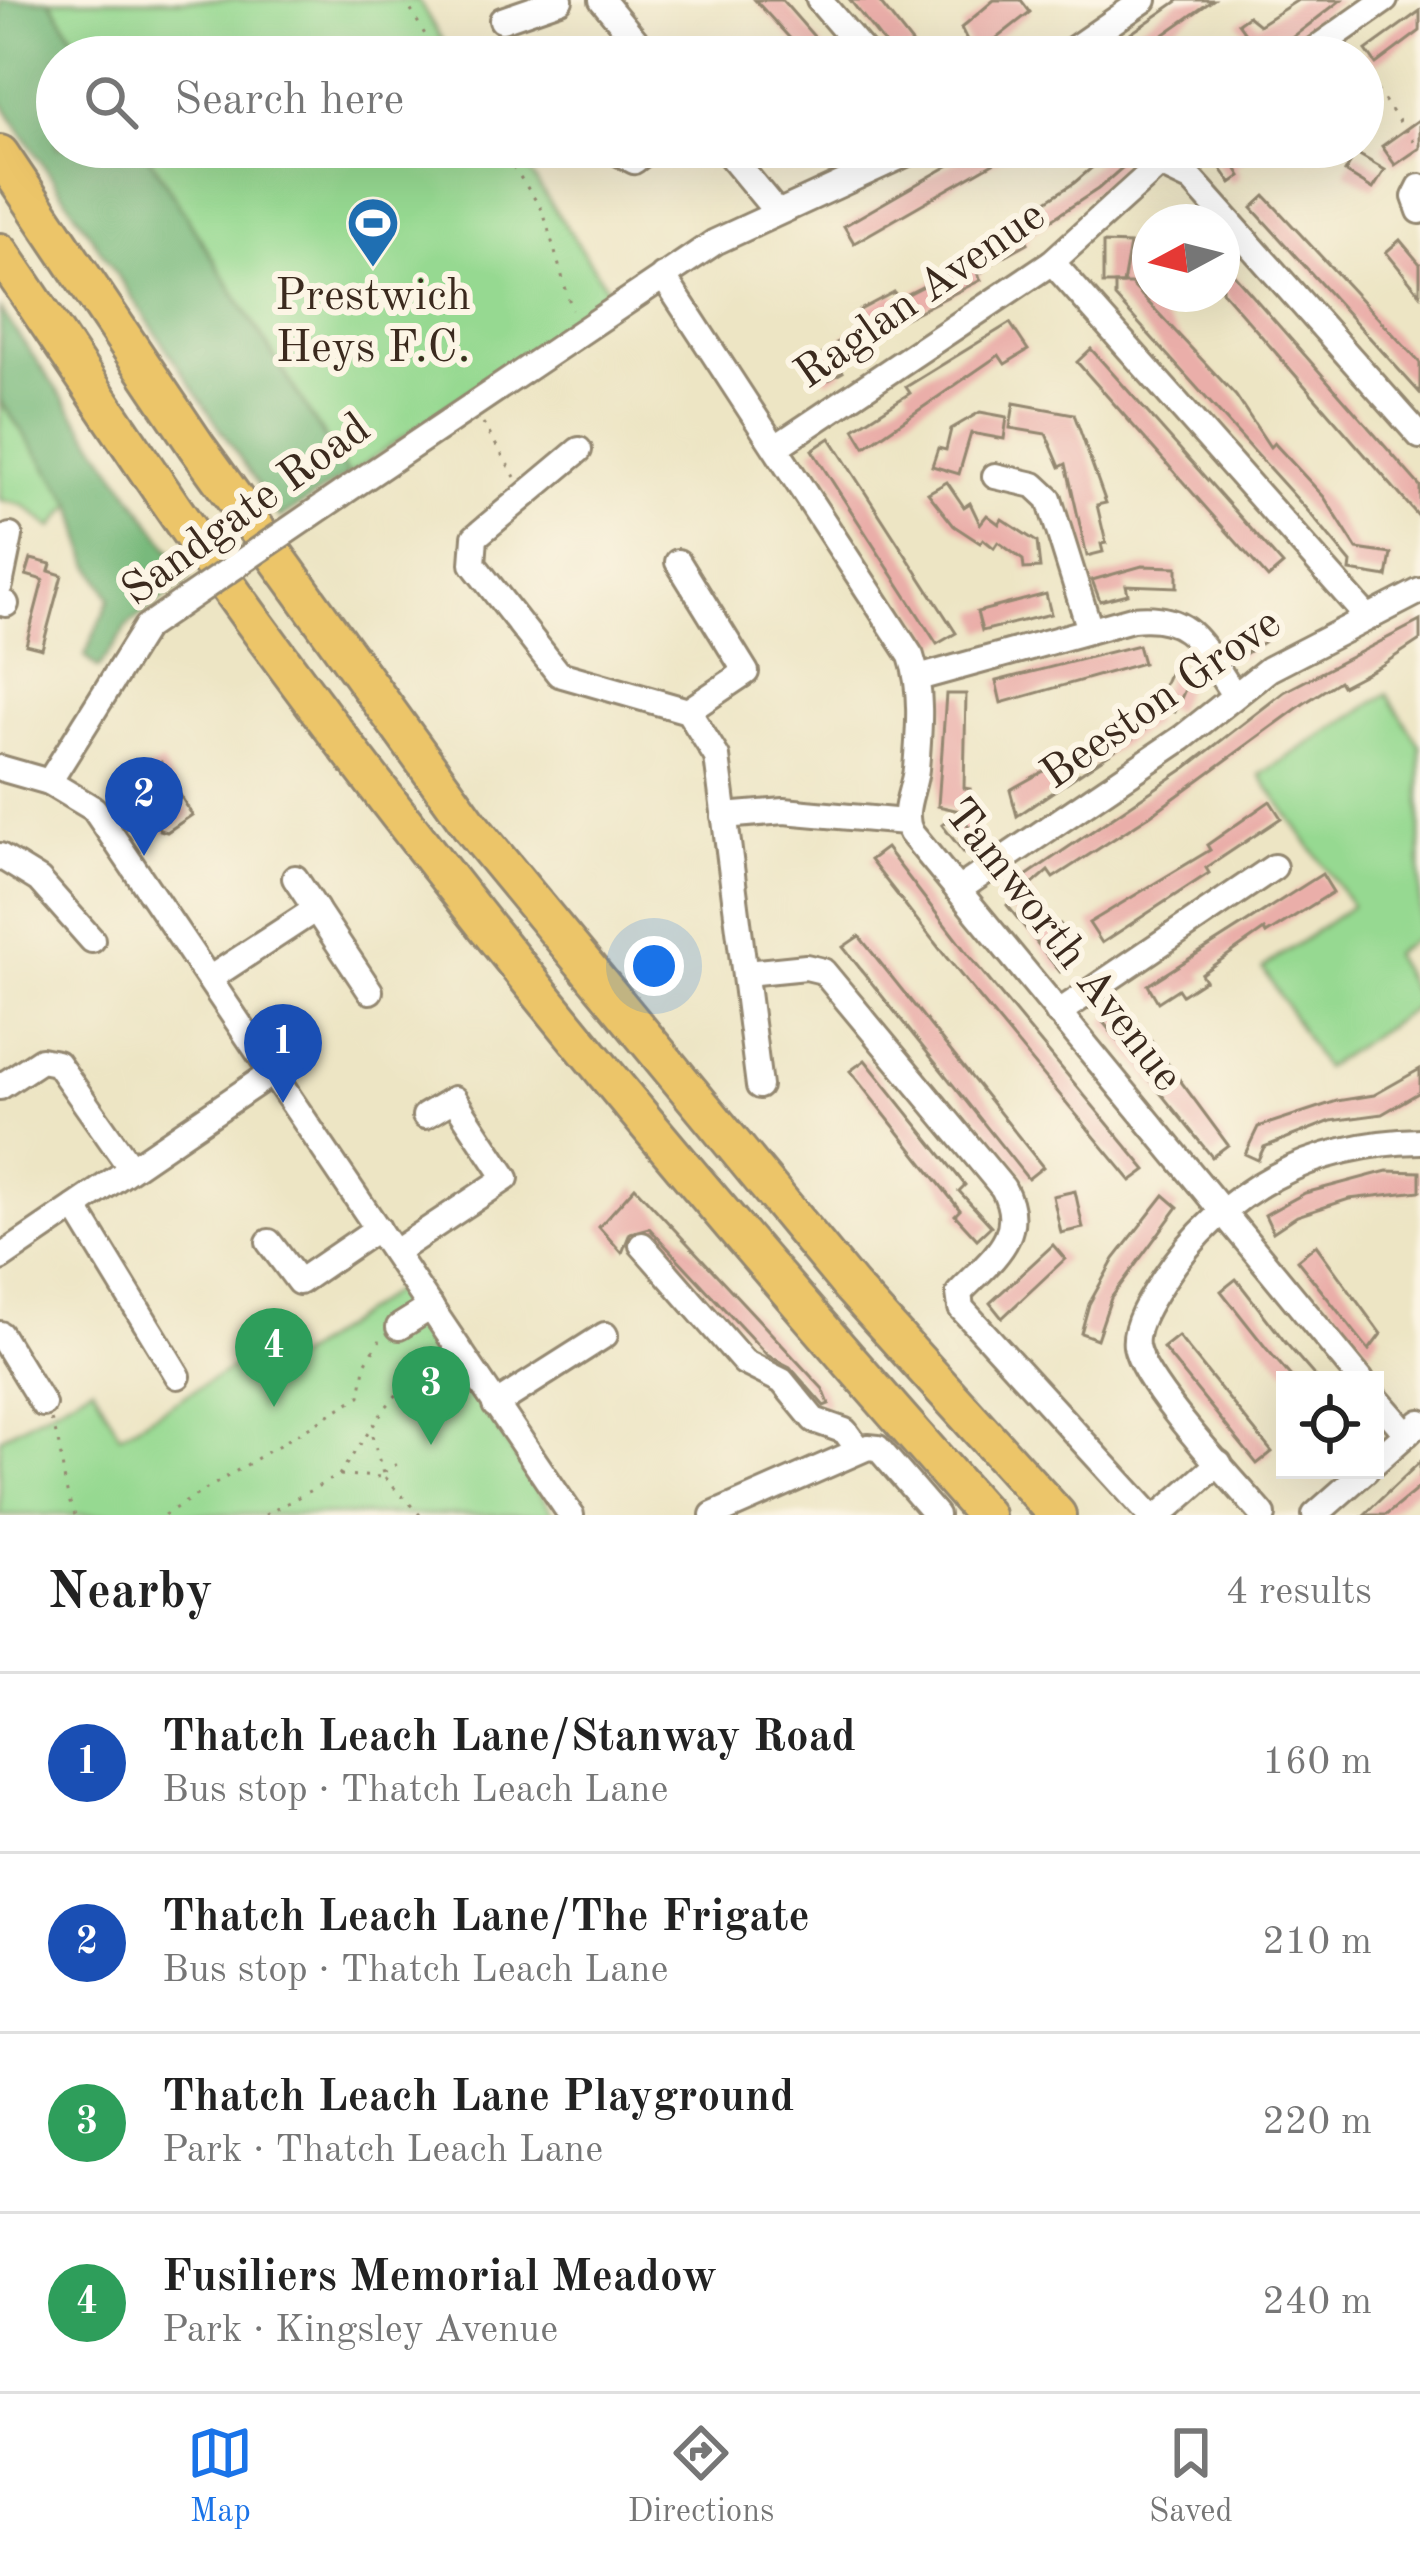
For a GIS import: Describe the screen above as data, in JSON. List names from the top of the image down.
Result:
{
  "streets": {
    "street": [
      "Raglan Avenue",
      "Sandgate Road",
      "Beeston Grove",
      "Tamworth Avenue"
    ]
  },
  "crossings": [
    ["Raglan Avenue", "Tamworth Avenue"],
    ["Sandgate Road", "Tamworth Avenue"],
    ["Beeston Grove", "Tamworth Avenue"]
  ],
  "places": {
    "sports": ["Prestwich Heys F.C."]
  },
  "north": "left",
  "page": {
    "search": "Search here",
    "pins": [
      "2",
      "1",
      "4",
      "3"
    ],
    "heading": ["Nearby", "4 results"],
    "list": [
      {
        "mark": "1",
        "name": "Thatch Leach Lane/Stanway Road",
        "note": "Bus stop · Thatch Leach Lane",
        "value": "160 m"
      },
      {
        "mark": "2",
        "name": "Thatch Leach Lane/The Frigate",
        "note": "Bus stop · Thatch Leach Lane",
        "value": "210 m"
      },
      {
        "mark": "3",
        "name": "Thatch Leach Lane Playground",
        "note": "Park · Thatch Leach Lane",
        "value": "220 m"
      },
      {
        "mark": "4",
        "name": "Fusiliers Memorial Meadow",
        "note": "Park · Kingsley Avenue",
        "value": "240 m"
      }
    ],
    "nav": ["Map", "Directions", "Saved"]
  }
}
